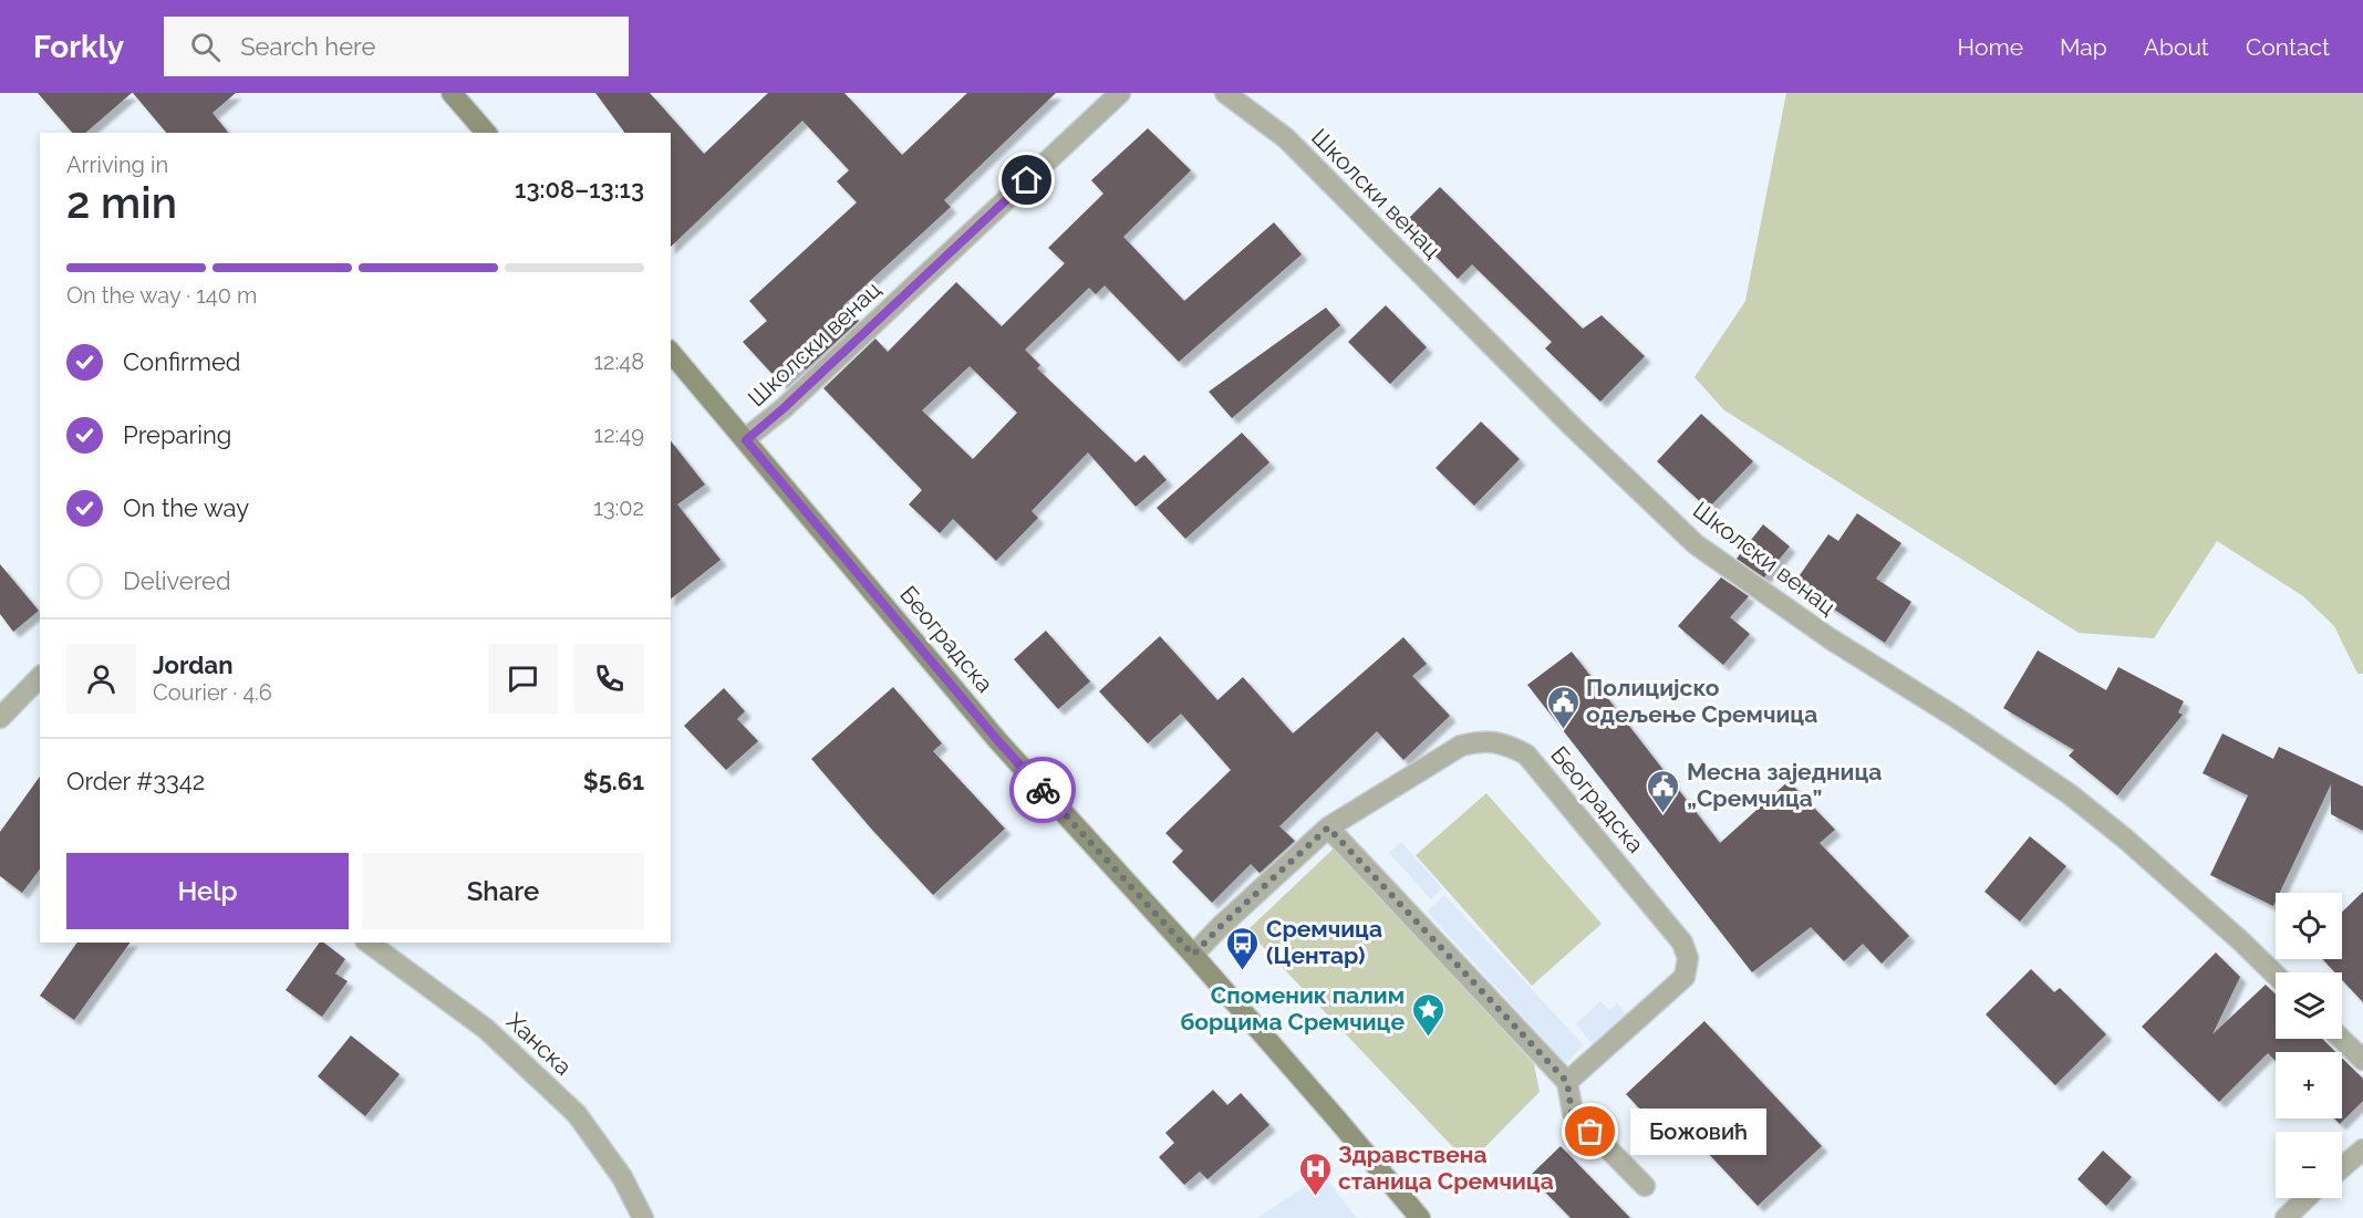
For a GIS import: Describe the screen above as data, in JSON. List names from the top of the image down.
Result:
{
  "streets": {
    "main road": ["Београдска"],
    "street": ["Школски венац", "Ханска"]
  },
  "crossings": [
    ["Школски венац", "Београдска"]
  ],
  "places": {
    "public building": ["Полицијско одељење Сремчица", "Месна заједница „Сремчица”"],
    "bus stop": ["Сремчица (Центар)"],
    "place": ["Споменик палим борцима Сремчице"],
    "other": ["Божовић"],
    "hospital": ["Здравствена станица Сремчица"]
  },
  "page": {
    "header": "Forkly",
    "search": "Search here",
    "nav": [
      "Home",
      "Map",
      "About",
      "Contact"
    ],
    "heading": ["2 min", "Arriving in", "13:08–13:13"],
    "panel": [
      "Jordan",
      "Courier · 4.6",
      "Order #3342",
      "$5.61"
    ],
    "bar": "On the way · 140 m",
    "list": [
      ["Confirmed", "12:48"],
      ["Preparing", "12:49"],
      ["On the way", "13:02"],
      "Delivered"
    ],
    "buttons": ["Help", "Share"],
    "map_buttons": ["+", "−"],
    "bubble": "Божовић"
  }
}
